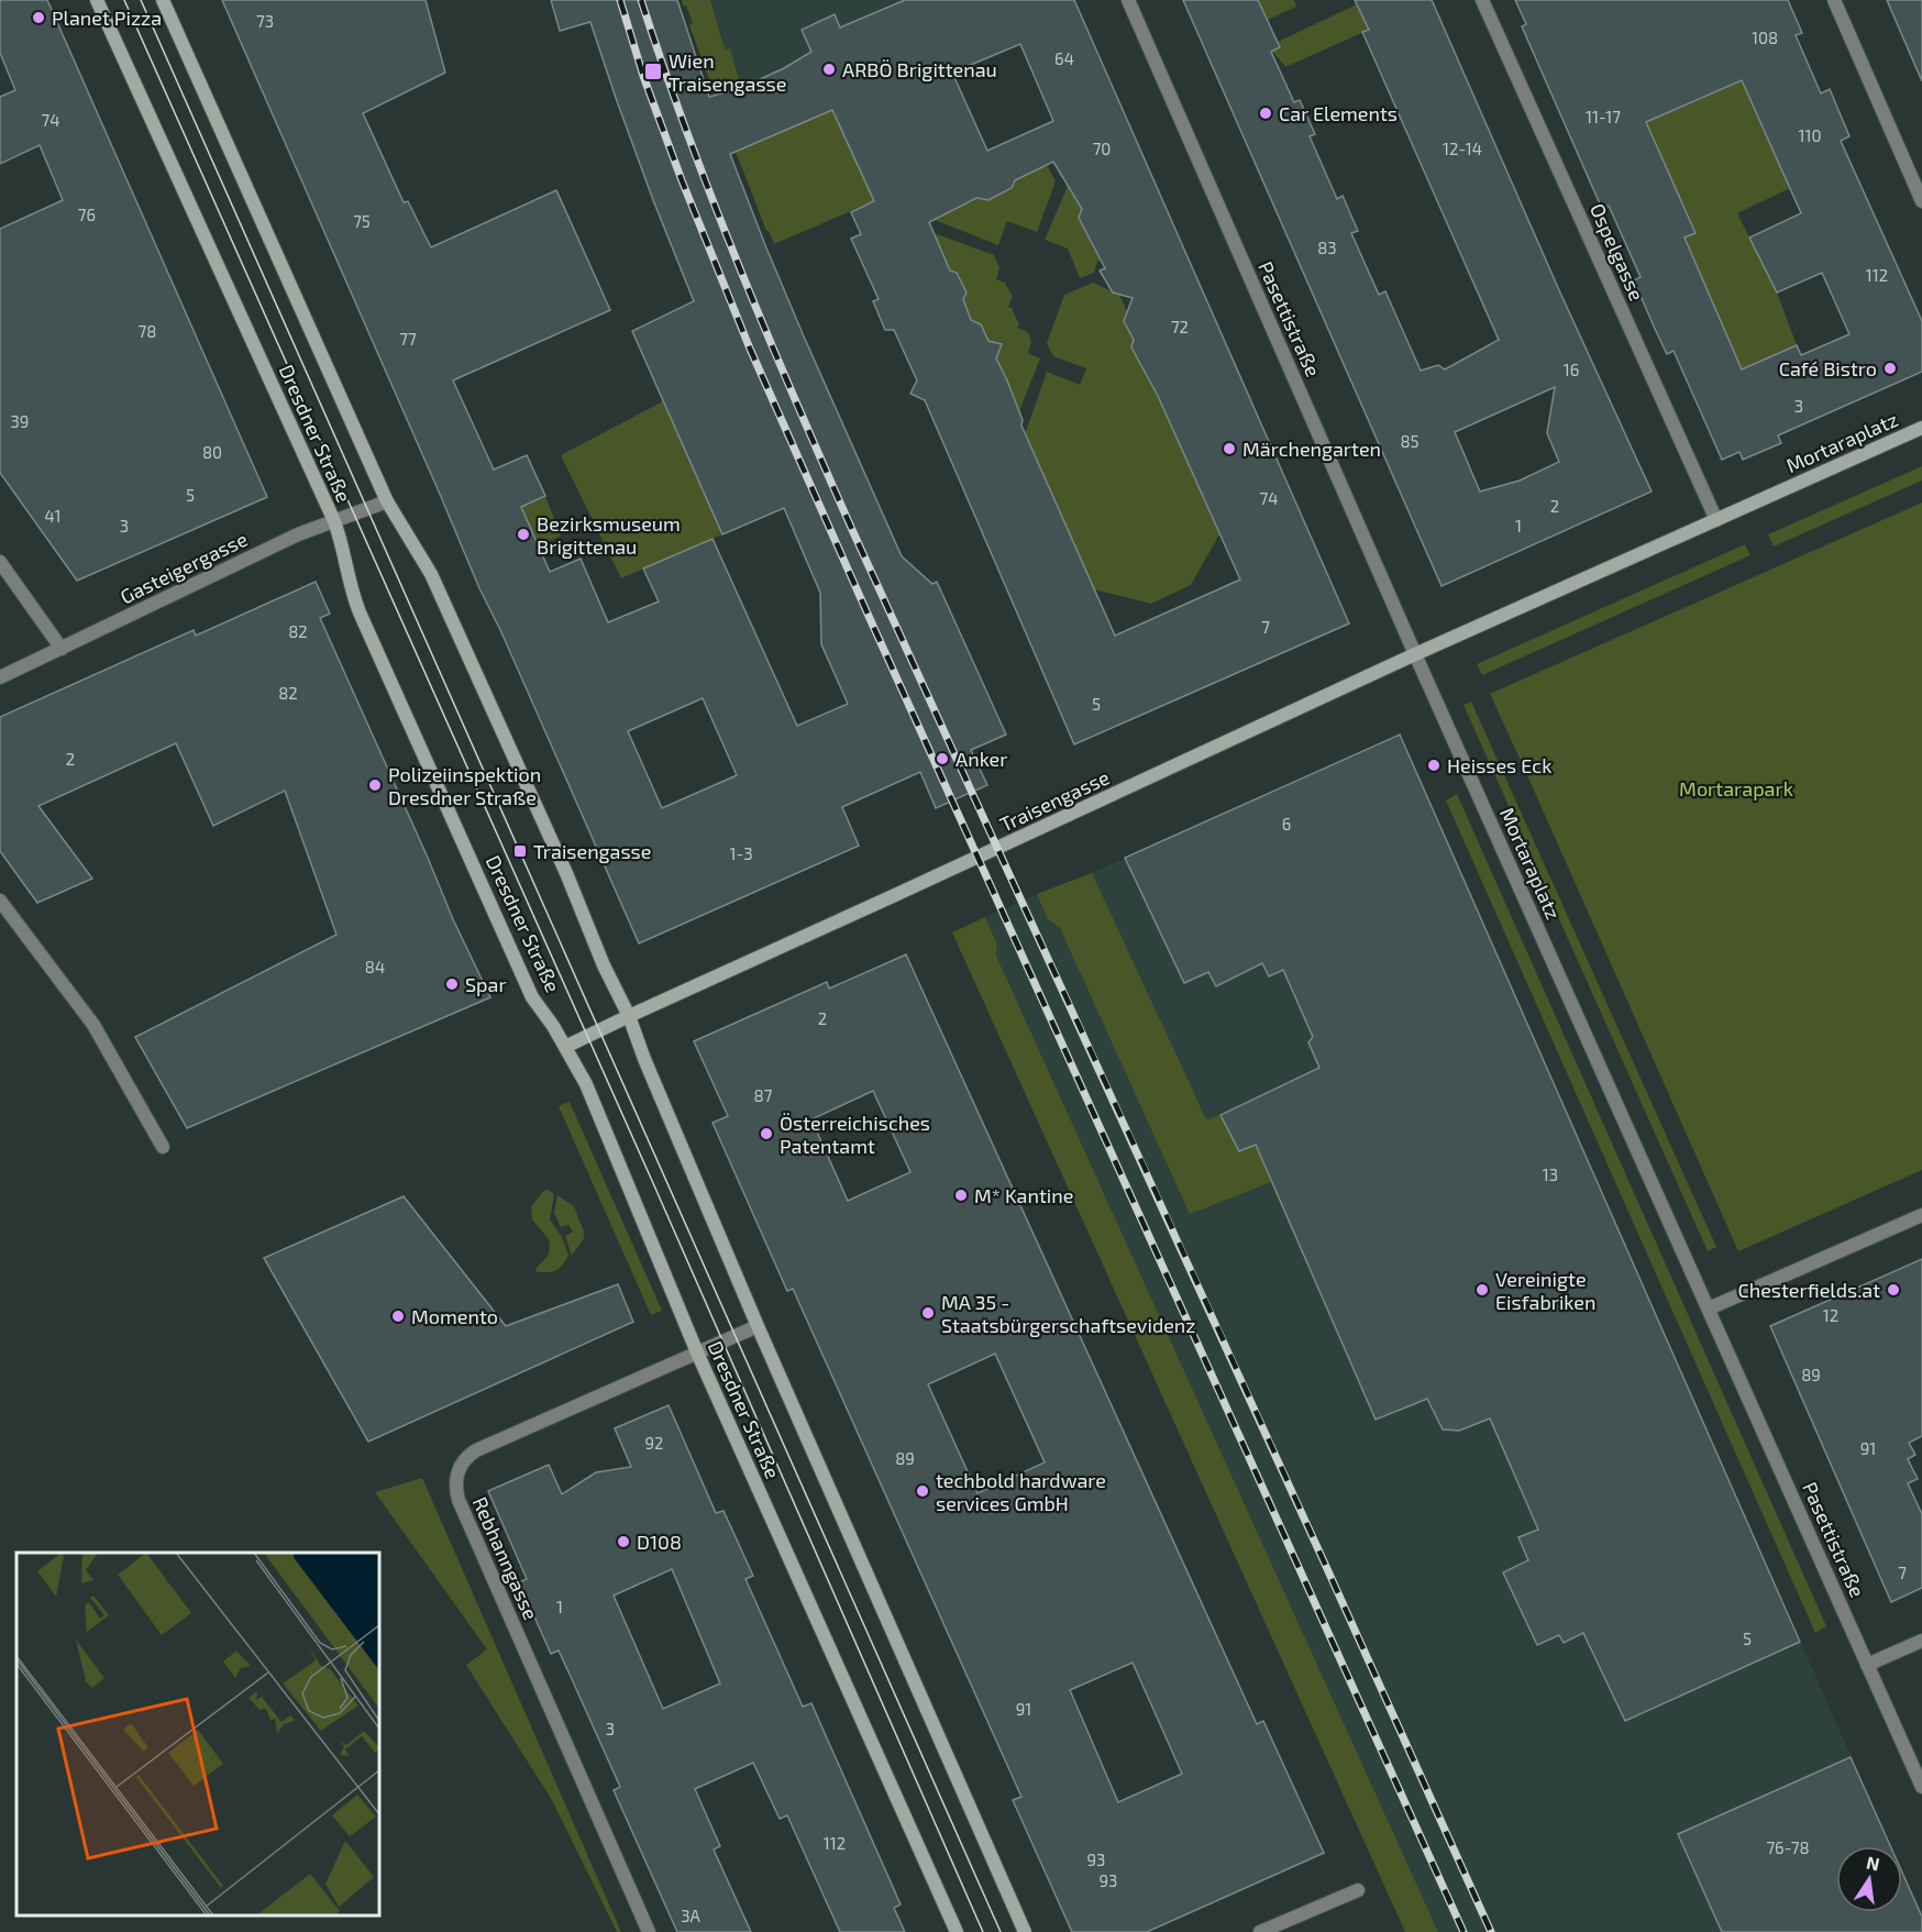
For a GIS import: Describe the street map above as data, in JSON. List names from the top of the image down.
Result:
{
  "streets": {
    "main road": ["Dresdner Straße", "Mortaraplatz", "Traisengasse"],
    "street": [
      "Ospelgasse",
      "Pasettistraße",
      "Gasteigergasse",
      "Rebhanngasse"
    ]
  },
  "crossings": [
    ["Ospelgasse", "Mortaraplatz"],
    ["Pasettistraße", "Mortaraplatz"],
    ["Pasettistraße", "Traisengasse"],
    ["Dresdner Straße", "Gasteigergasse"],
    ["Dresdner Straße", "Traisengasse"],
    ["Dresdner Straße", "Rebhanngasse"],
    ["Mortaraplatz", "Traisengasse"]
  ],
  "parks": ["Mortarapark"],
  "places": {
    "other": [
      "Planet Pizza",
      "ARBÖ Brigittenau",
      "Car Elements",
      "Café Bistro",
      "Märchengarten",
      "Bezirksmuseum Brigittenau",
      "Anker",
      "Heisses Eck",
      "Polizeiinspektion Dresdner Straße",
      "Spar",
      "Österreichisches Patentamt",
      "M* Kantine",
      "Vereinigte Eisfabriken",
      "Chesterfields.at",
      "MA 35 - Staatsbürgerschaftsevidenz",
      "Momento",
      "techbold hardware services GmbH",
      "D108"
    ],
    "transit": ["Wien Traisengasse", "Traisengasse"]
  },
  "house_numbers": [
    "73",
    "108",
    "64",
    "11-17",
    "74",
    "110",
    "70",
    "12-14",
    "76",
    "75",
    "83",
    "112",
    "72",
    "78",
    "77",
    "16",
    "3",
    "39",
    "85",
    "80",
    "5",
    "74",
    "2",
    "41",
    "3",
    "1",
    "7",
    "82",
    "82",
    "5",
    "2",
    "6",
    "1-3",
    "84",
    "2",
    "87",
    "13",
    "12",
    "89",
    "92",
    "91",
    "89",
    "7",
    "1",
    "5",
    "91",
    "3",
    "112",
    "76-78",
    "93",
    "93",
    "3A"
  ],
  "north": "top"
}
